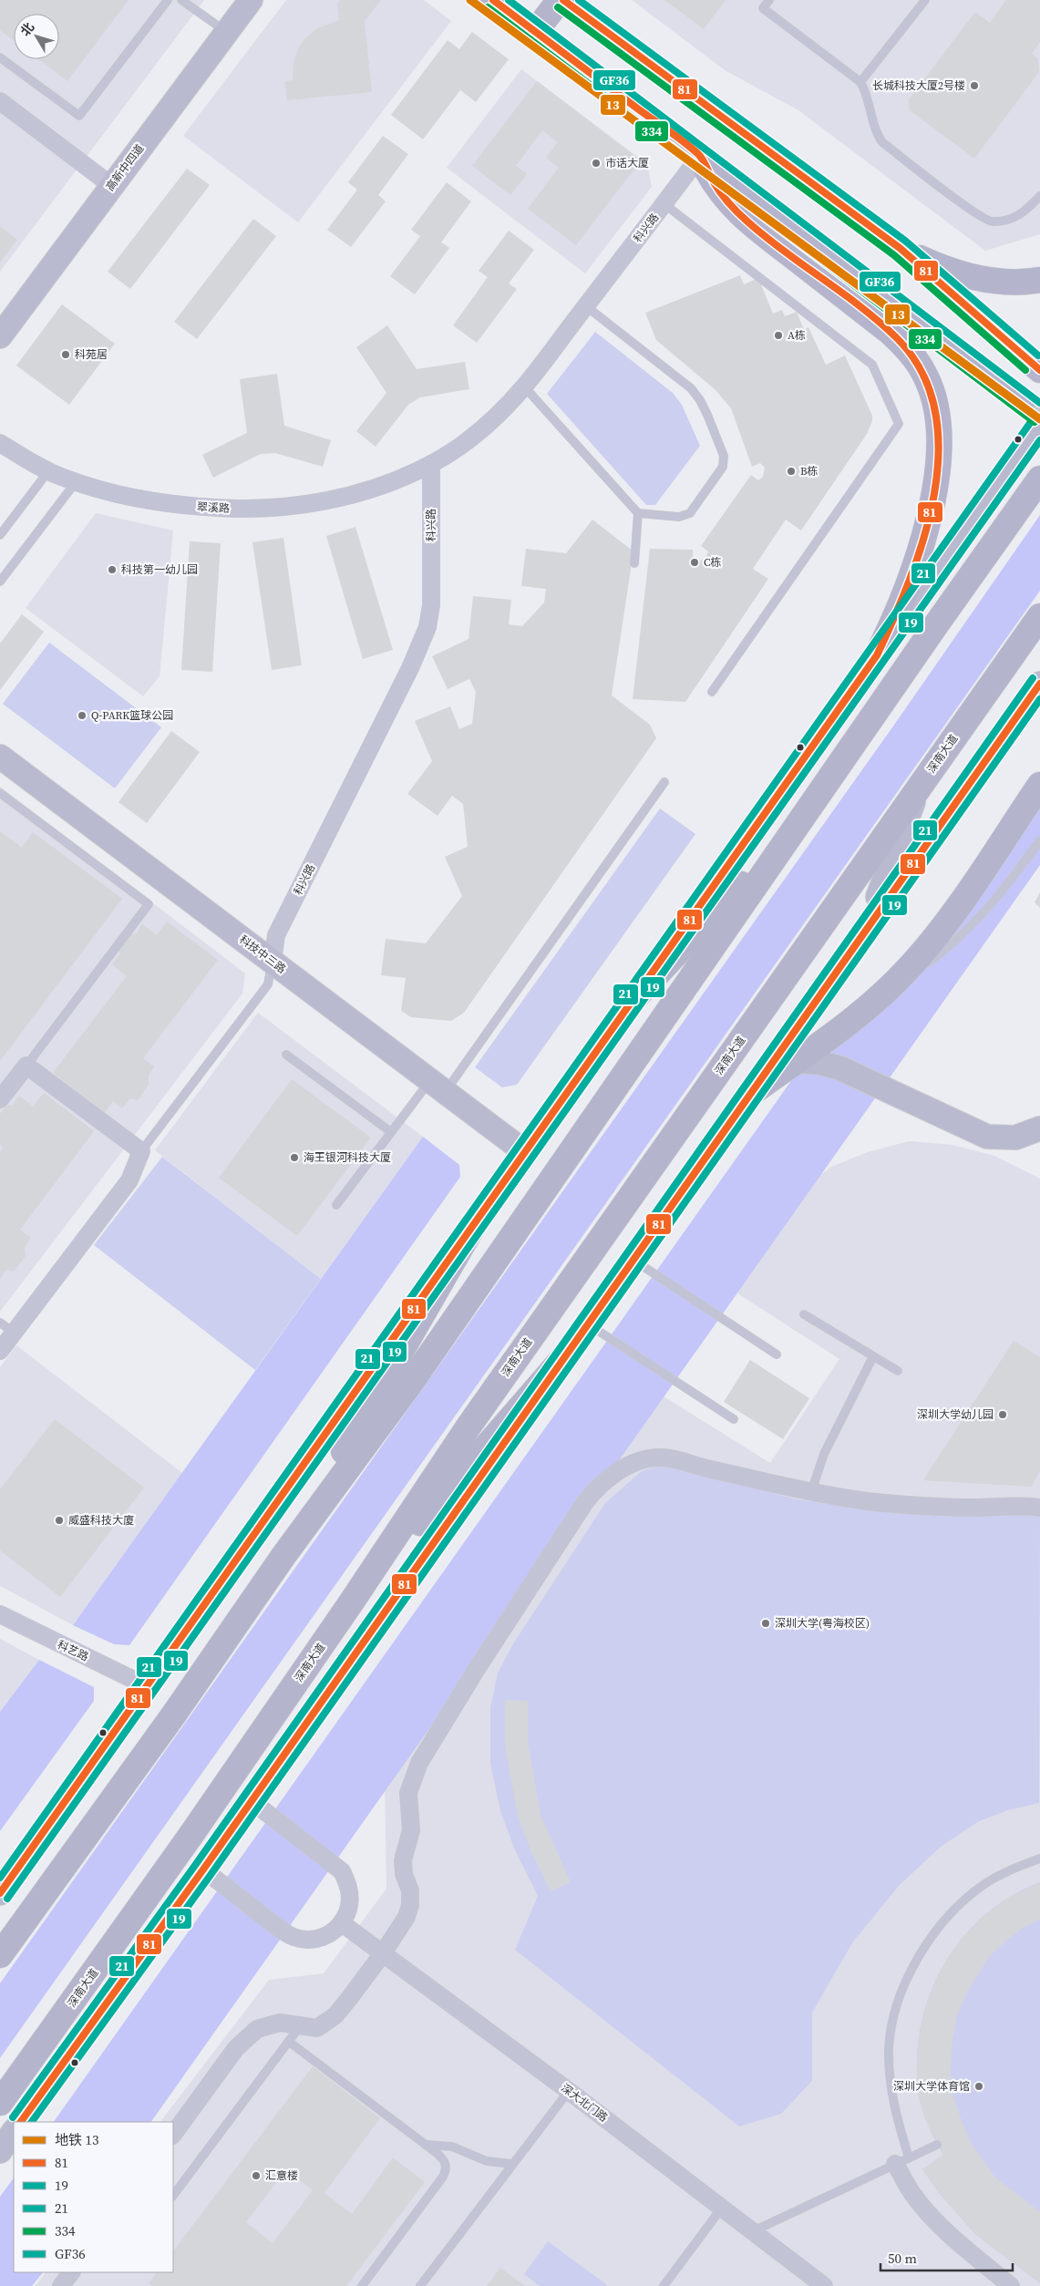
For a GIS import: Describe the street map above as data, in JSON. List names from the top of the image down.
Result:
{
  "streets": {
    "main road": ["高新中四道", "深南大道", "科技中三路"],
    "street": [
      "科兴路",
      "翠溪路",
      "科艺路",
      "深大北门路"
    ]
  },
  "crossings": [
    ["科兴路", "翠溪路"],
    ["科兴路", "科技中三路"]
  ],
  "places": [
    "长城科技大厦2号楼",
    "市话大厦",
    "A栋",
    "科苑居",
    "B栋",
    "C栋",
    "科技第一幼儿园",
    "Q-PARK篮球公园",
    "海王银河科技大厦",
    "深圳大学幼儿园",
    "威盛科技大廈",
    "深圳大学(粤海校区)",
    "深圳大学体育馆",
    "汇意楼"
  ],
  "lines": [
    "metro line 13",
    "transit line 81",
    "transit line GF36",
    "transit line 334",
    "transit line 21",
    "transit line 19"
  ],
  "legend": [
    "地铁 13",
    "81",
    "19",
    "21",
    "334",
    "GF36"
  ],
  "scale_bar": "50 m",
  "north": "top left"
}
